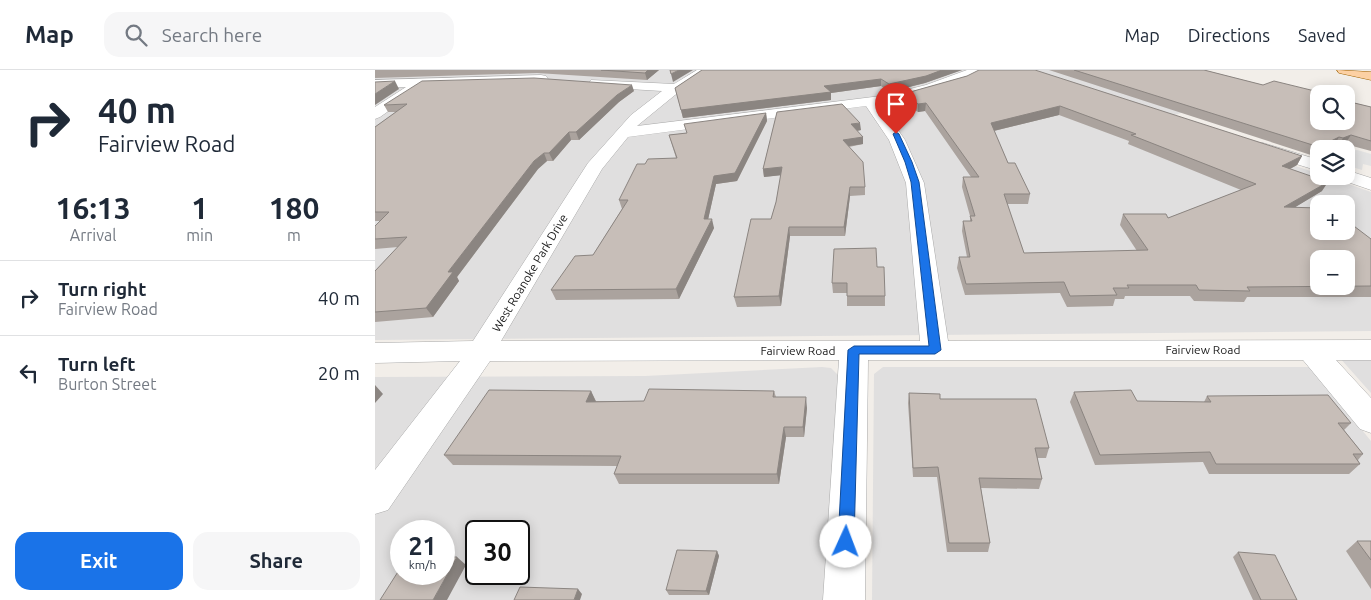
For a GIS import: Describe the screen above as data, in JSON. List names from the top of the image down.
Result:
{
  "streets": {
    "street": ["West Roanoke Park Drive", "Fairview Road"]
  },
  "crossings": [
    ["West Roanoke Park Drive", "Fairview Road"]
  ],
  "page": {
    "header": "Map",
    "search": "Search here",
    "nav": ["Map", "Directions", "Saved"],
    "turn": ["40 m", "Fairview Road"],
    "map_buttons": ["+", "−"],
    "eta": [
      "16:13",
      "Arrival",
      "1",
      "min",
      "180",
      "m"
    ],
    "list": [
      {
        "name": "Turn right",
        "note": "Fairview Road",
        "value": "40 m"
      },
      {
        "name": "Turn left",
        "note": "Burton Street",
        "value": "20 m"
      }
    ],
    "speed": "21 km/h",
    "limit": "30",
    "buttons": ["Exit", "Share"]
  }
}
